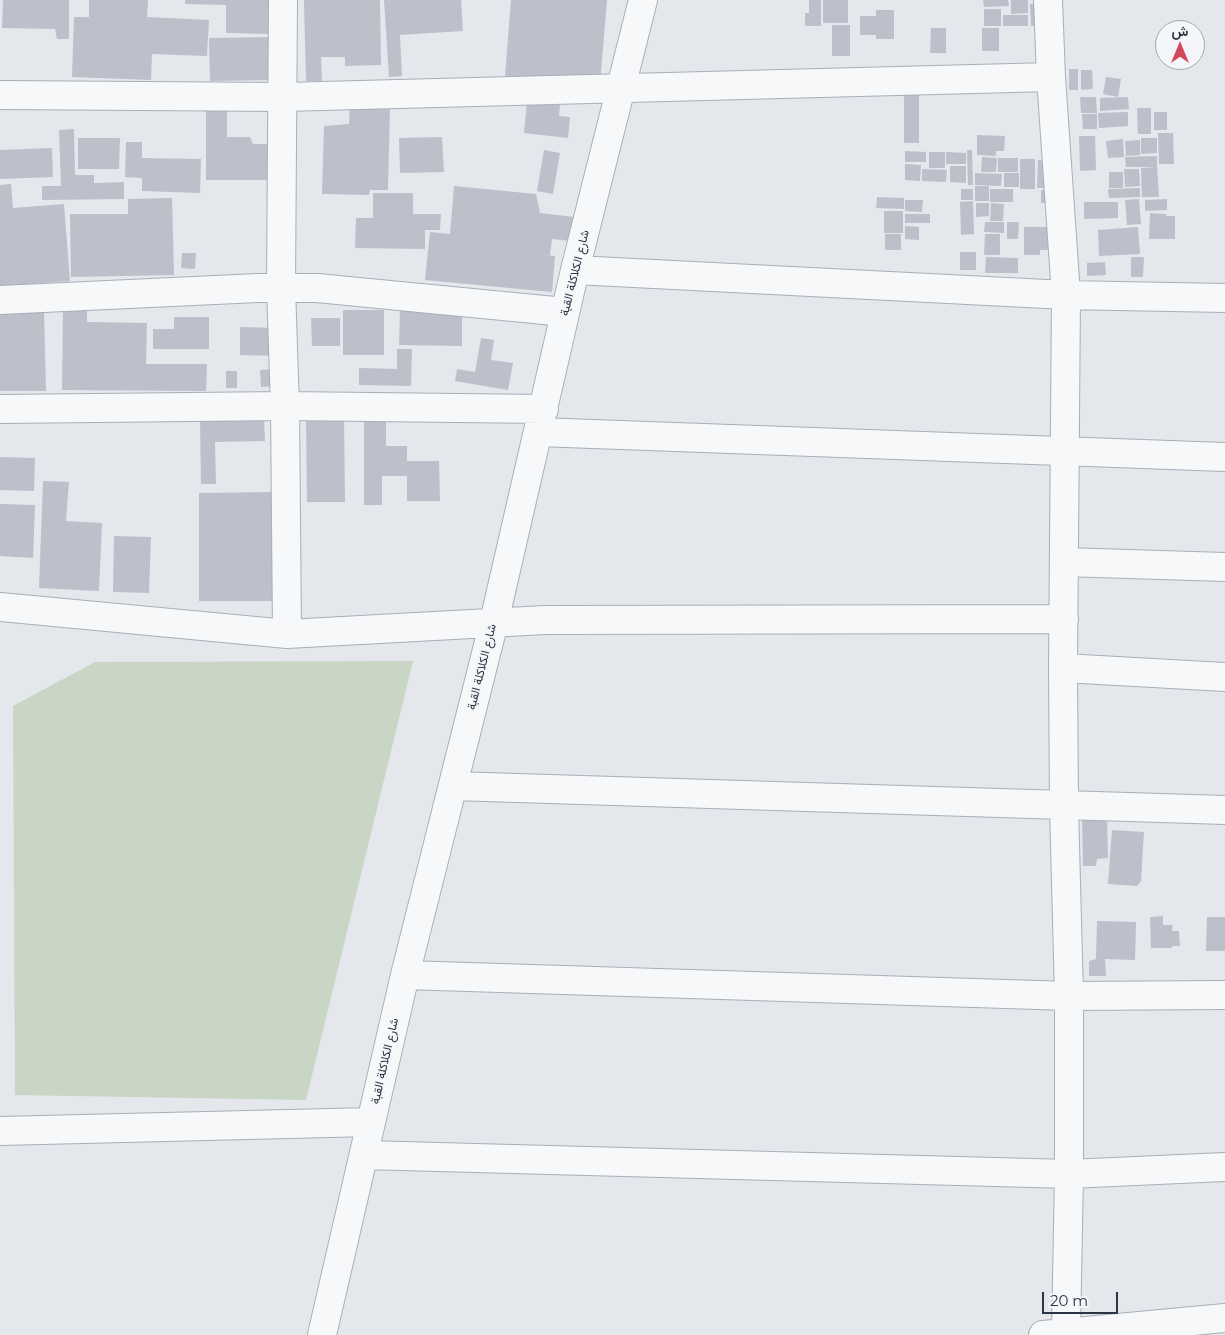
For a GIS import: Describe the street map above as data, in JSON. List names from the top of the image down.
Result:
{
  "streets": {
    "street": ["شارع الكلاكلة القبة"]
  },
  "scale_bar": "20 m",
  "north": "top"
}
